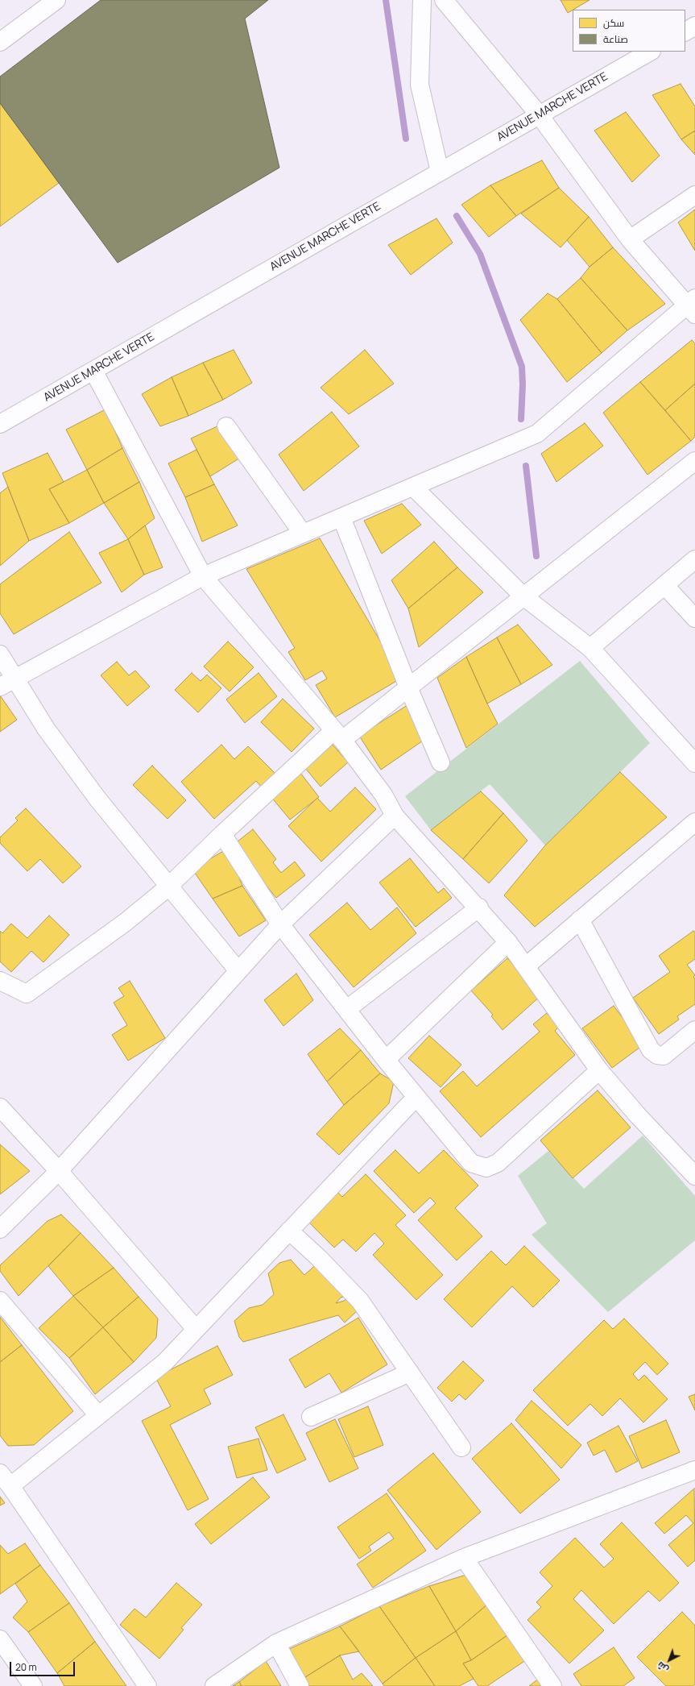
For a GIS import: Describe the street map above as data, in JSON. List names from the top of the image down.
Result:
{
  "streets": {
    "street": ["AVENUE MARCHE VERTE"]
  },
  "legend": ["سكن", "صناعة"],
  "scale_bar": "20 m",
  "north": "bottom left"
}
